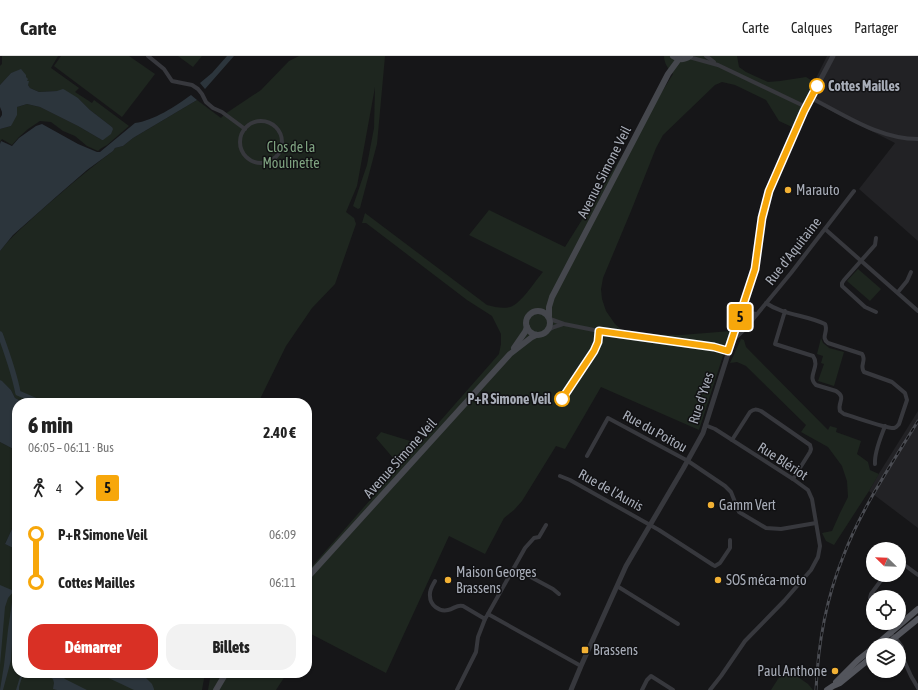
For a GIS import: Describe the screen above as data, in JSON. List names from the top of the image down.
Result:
{
  "streets": {
    "main road": ["Avenue Simone Veil"],
    "street": [
      "Rue d'Aquitaine",
      "Rue d'Yves",
      "Rue du Poitou",
      "Rue Blériot",
      "Rue de l'Aunis"
    ]
  },
  "crossings": [
    ["Rue d'Aquitaine", "Rue d'Yves"],
    ["Rue d'Yves", "Rue du Poitou"],
    ["Rue d'Yves", "Rue Blériot"],
    ["Rue d'Yves", "Rue de l'Aunis"]
  ],
  "parks": ["Clos de la Moulinette"],
  "places": {
    "other": [
      "Cottes Mailles",
      "Marauto",
      "P+R Simone Veil",
      "Gamm Vert",
      "Maison Georges Brassens",
      "SOS méca-moto",
      "Paul Anthone"
    ],
    "transit": ["Brassens"]
  },
  "lines": ["bus line 5"],
  "north": "top left",
  "page": {
    "header": "Carte",
    "nav": ["Carte", "Calques", "Partager"],
    "on_map": "5",
    "heading": ["6 min", "06:05 – 06:11 · Bus", "2.40 €"],
    "legs": ["4", "5"],
    "list": [
      {
        "name": "P+R Simone Veil",
        "value": "06:09"
      },
      {
        "name": "Cottes Mailles",
        "value": "06:11"
      }
    ],
    "buttons": ["Démarrer", "Billets"]
  }
}
